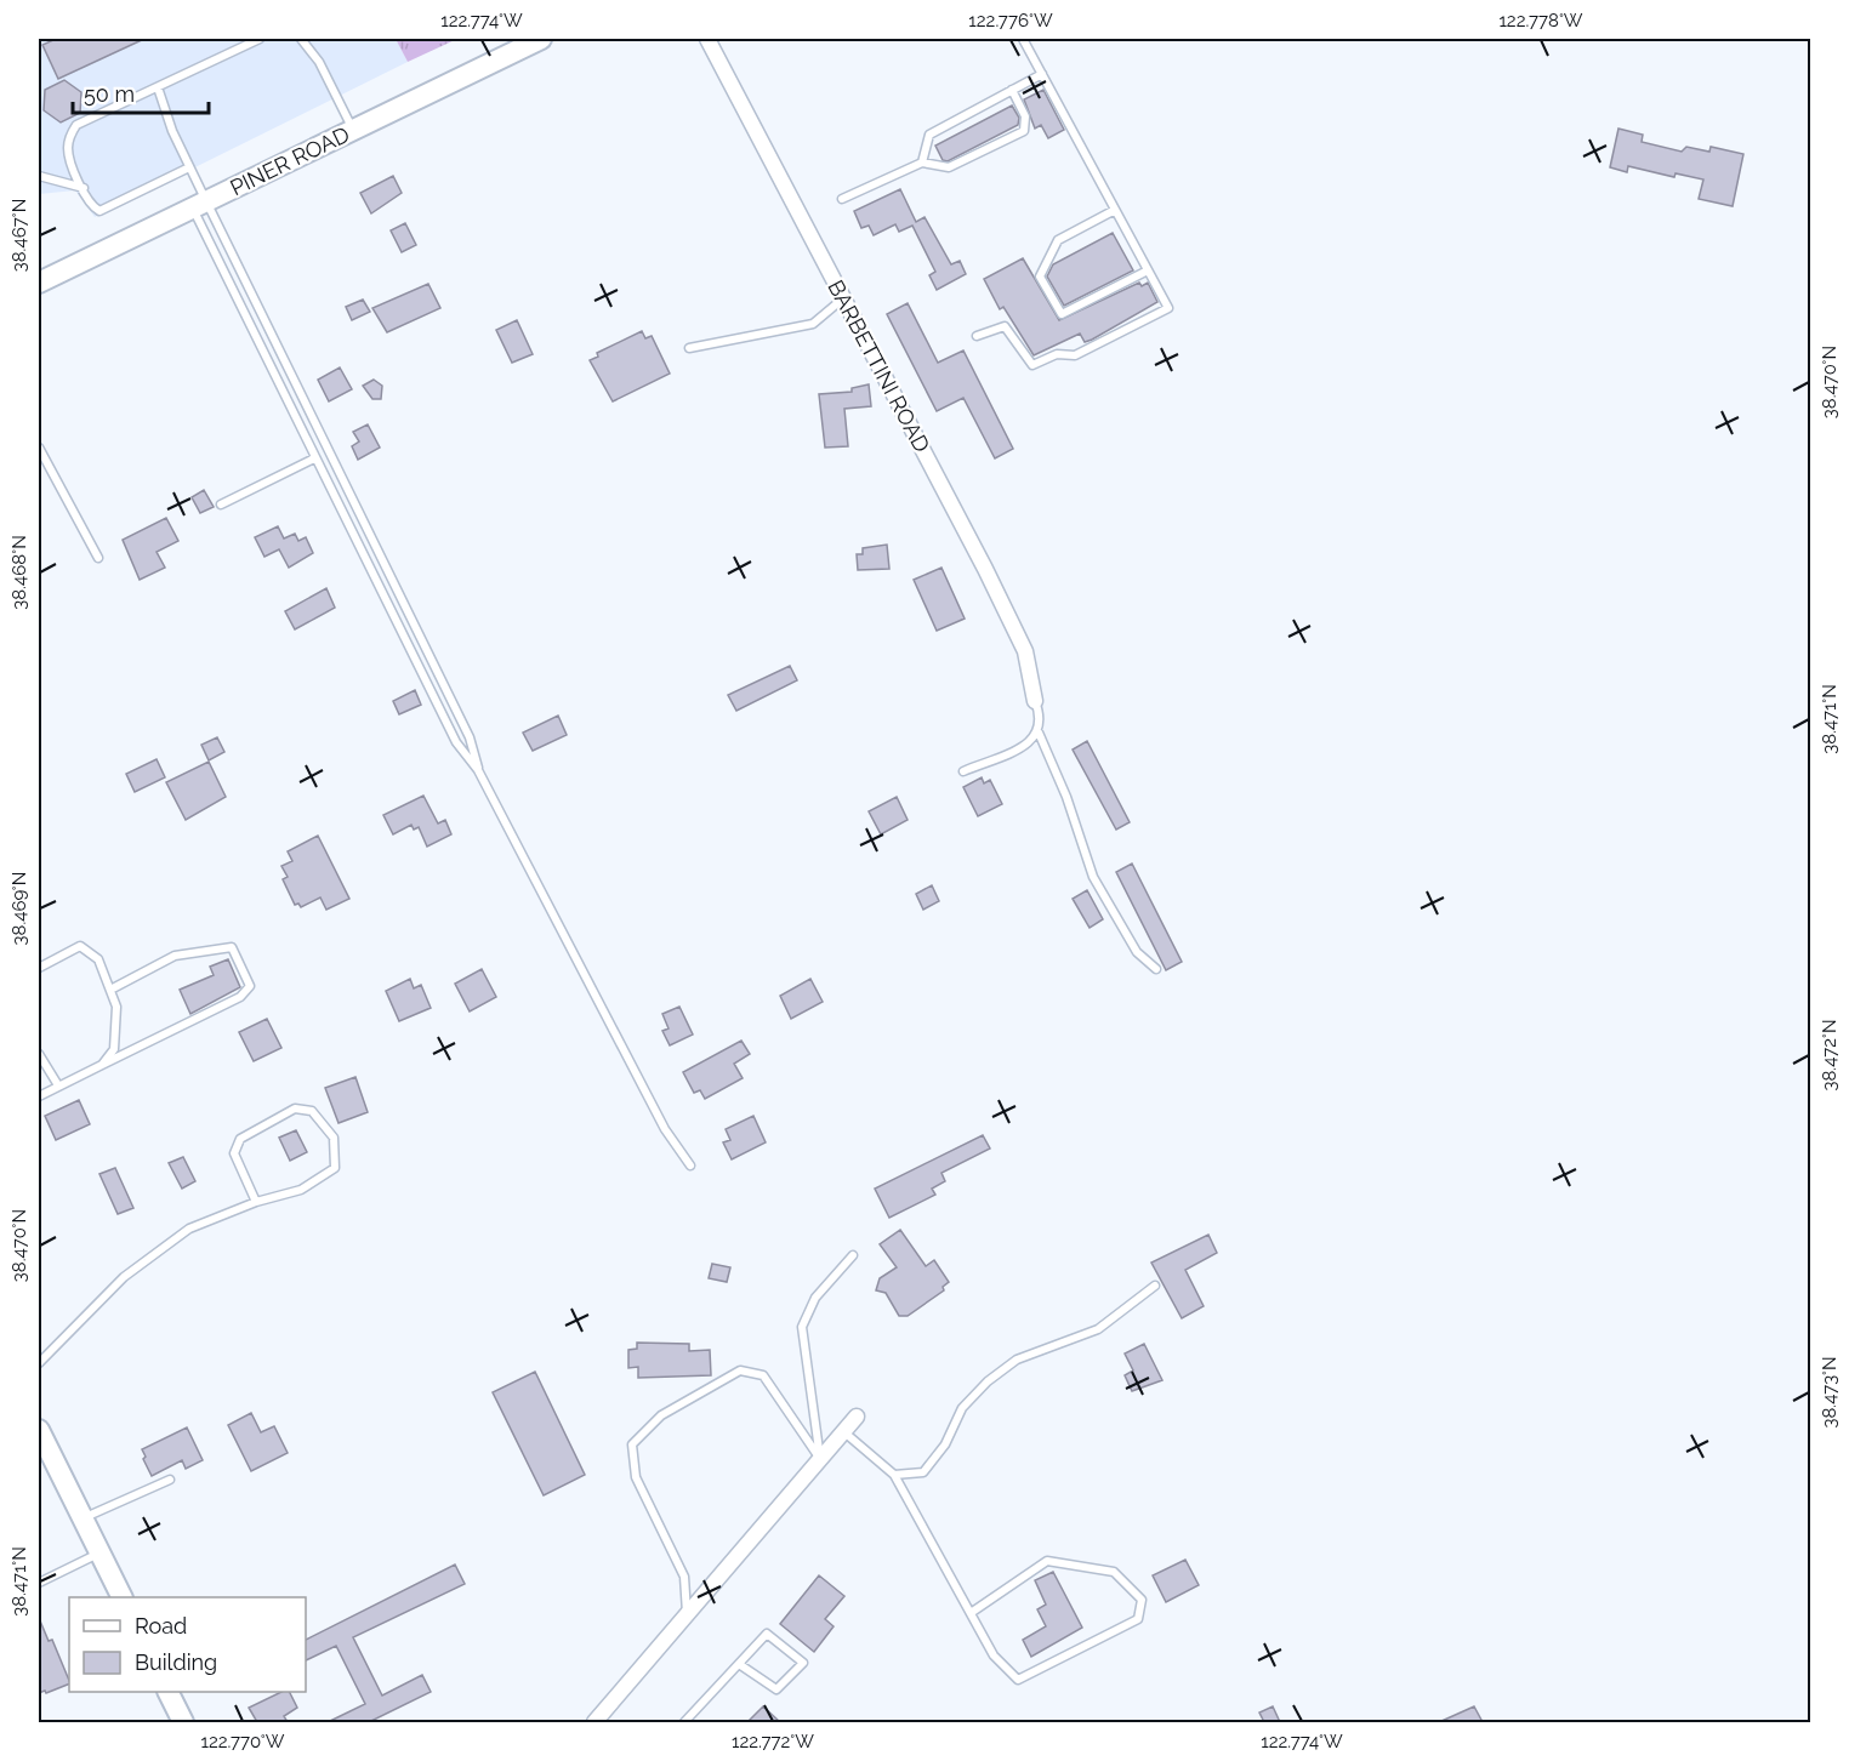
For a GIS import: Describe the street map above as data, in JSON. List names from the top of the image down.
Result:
{
  "streets": {
    "street": ["PINER ROAD", "BARBETTINI ROAD"]
  },
  "legend": ["Road", "Building"],
  "scale_bar": "50 m",
  "coordinates": [
    "122.774°W",
    "122.776°W",
    "122.778°W",
    "38.467°N",
    "38.470°N",
    "38.468°N",
    "38.471°N",
    "38.469°N",
    "38.472°N",
    "38.473°N",
    "122.770°W",
    "122.772°W"
  ]
}
